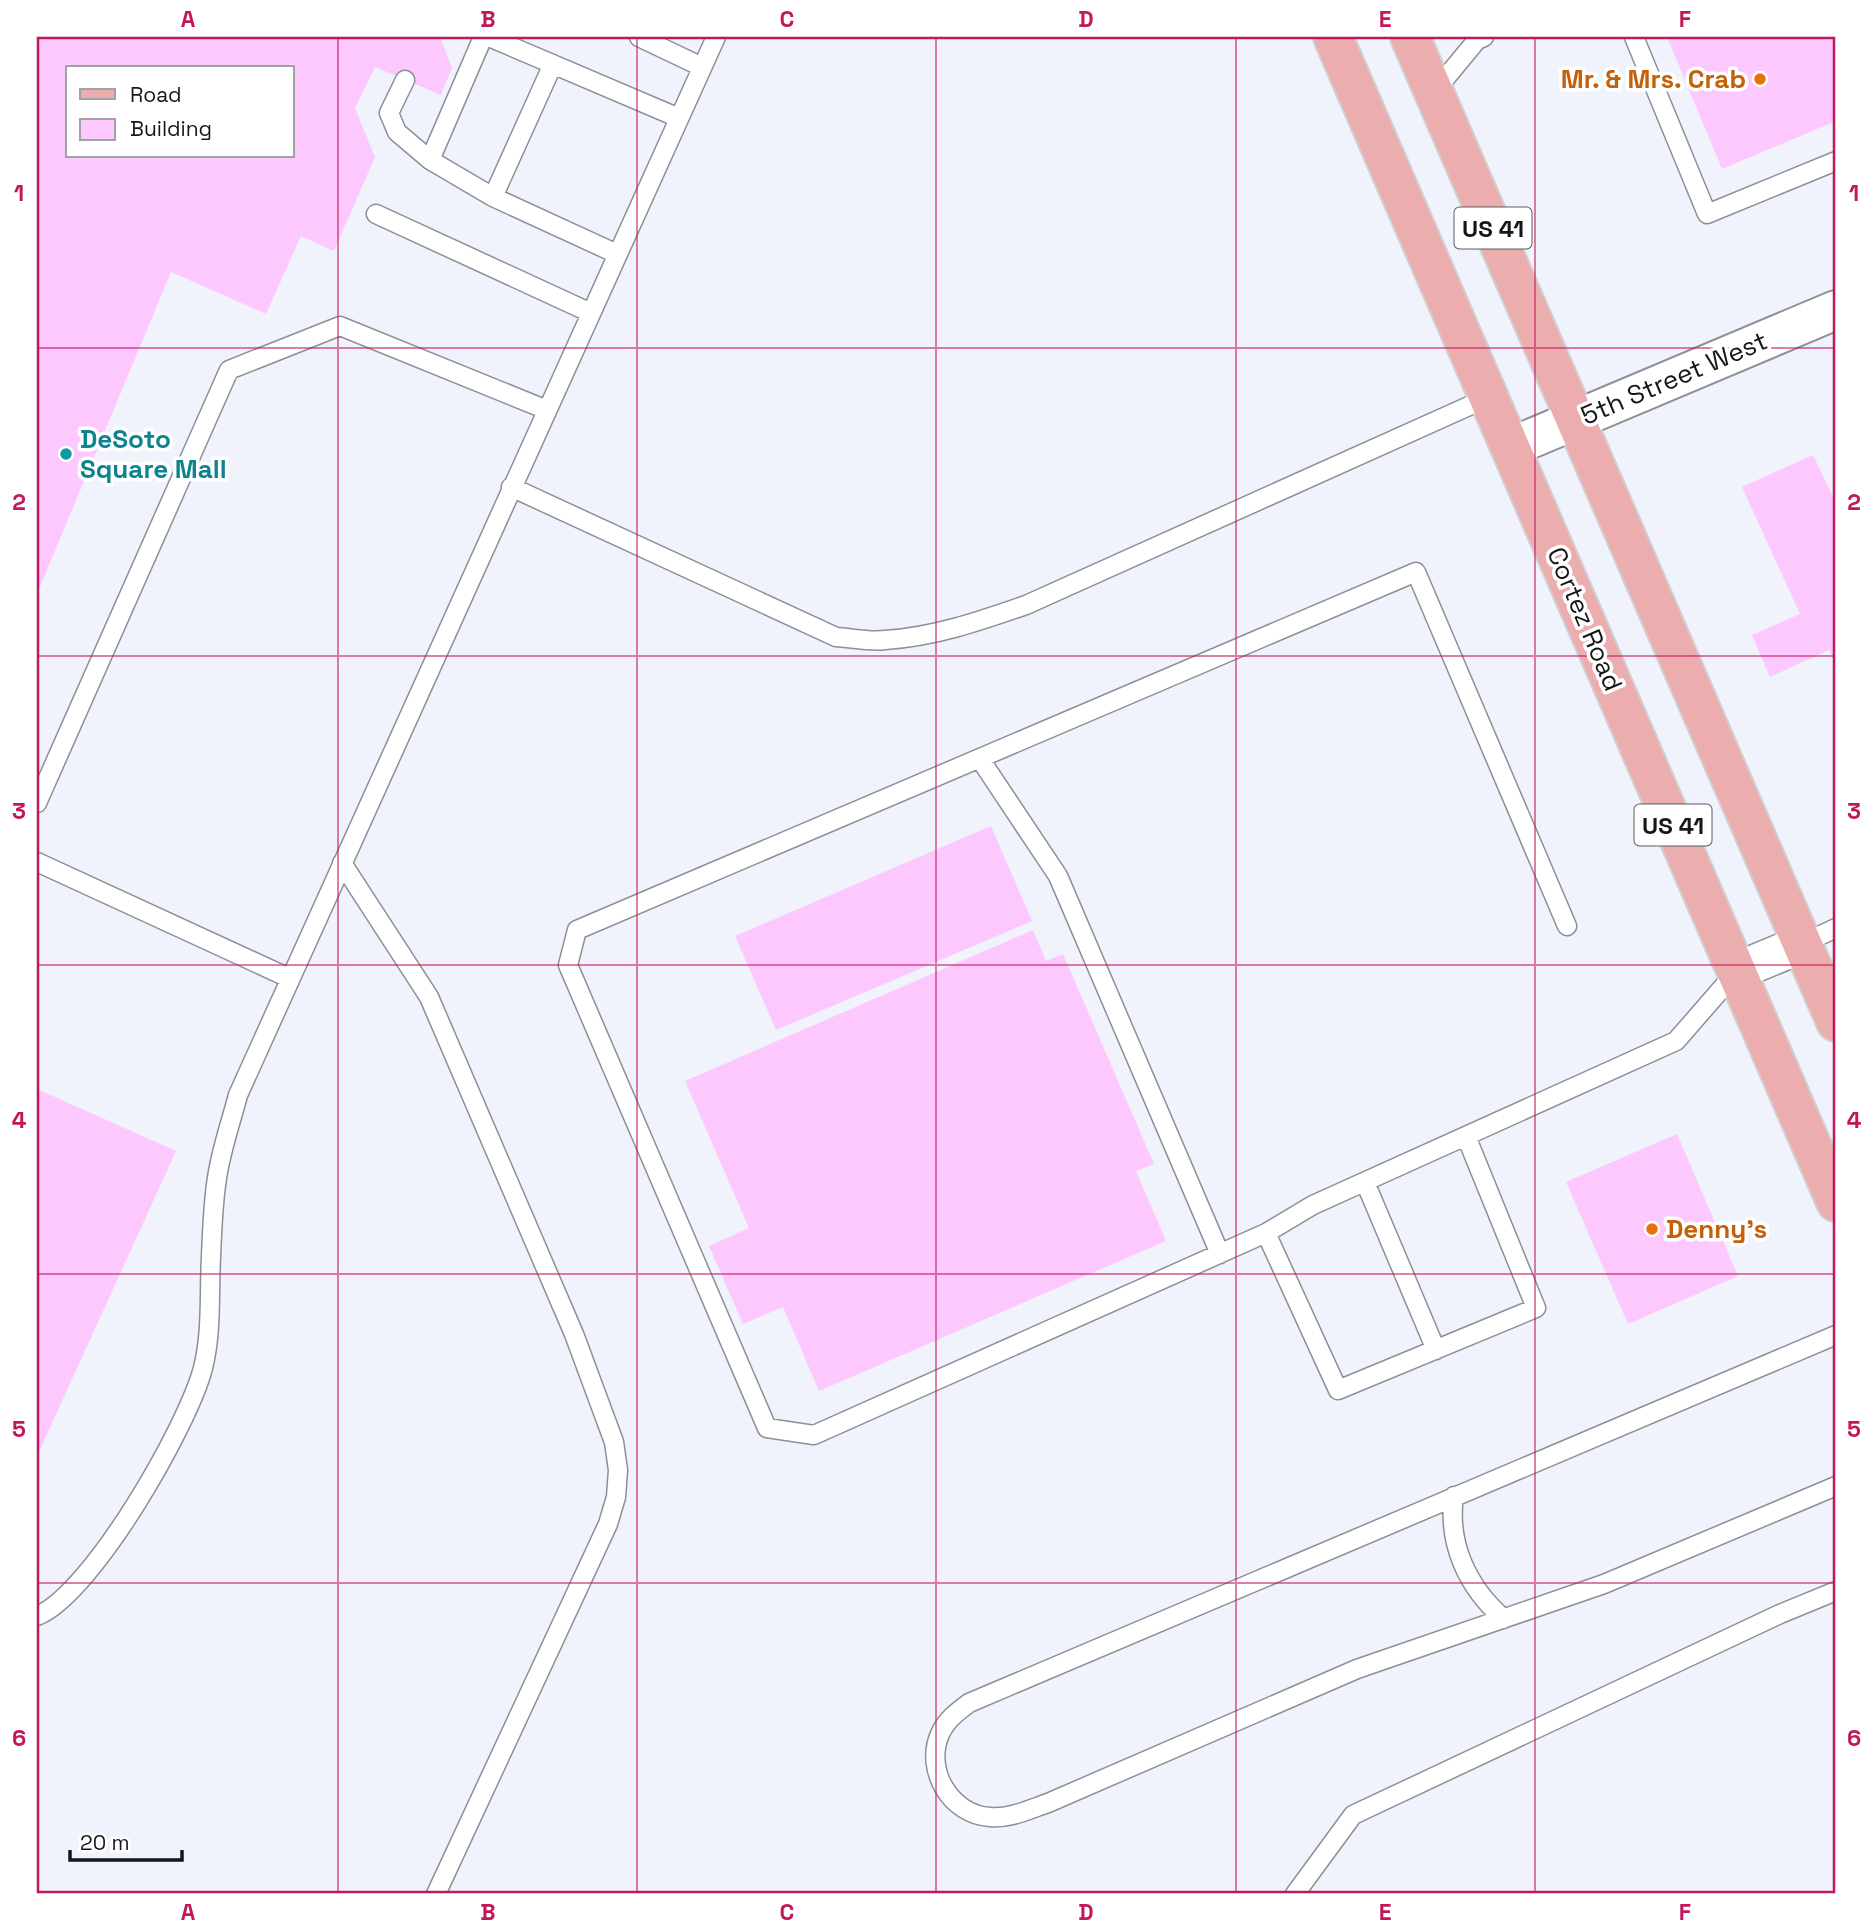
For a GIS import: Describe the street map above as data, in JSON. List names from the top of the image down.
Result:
{
  "streets": {
    "main road": ["US 41", "Cortez Road"],
    "street": ["5th Street West"]
  },
  "crossings": [
    ["US 41", "5th Street West"],
    ["5th Street West", "Cortez Road"]
  ],
  "places": ["Mr. & Mrs. Crab", "DeSoto Square Mall", "Denny's"],
  "legend": ["Road", "Building"],
  "scale_bar": "20 m",
  "grid": {
    "columns": [
      "A",
      "B",
      "C",
      "D",
      "E",
      "F"
    ],
    "rows": [
      "1",
      "2",
      "3",
      "4",
      "5",
      "6"
    ]
  }
}
